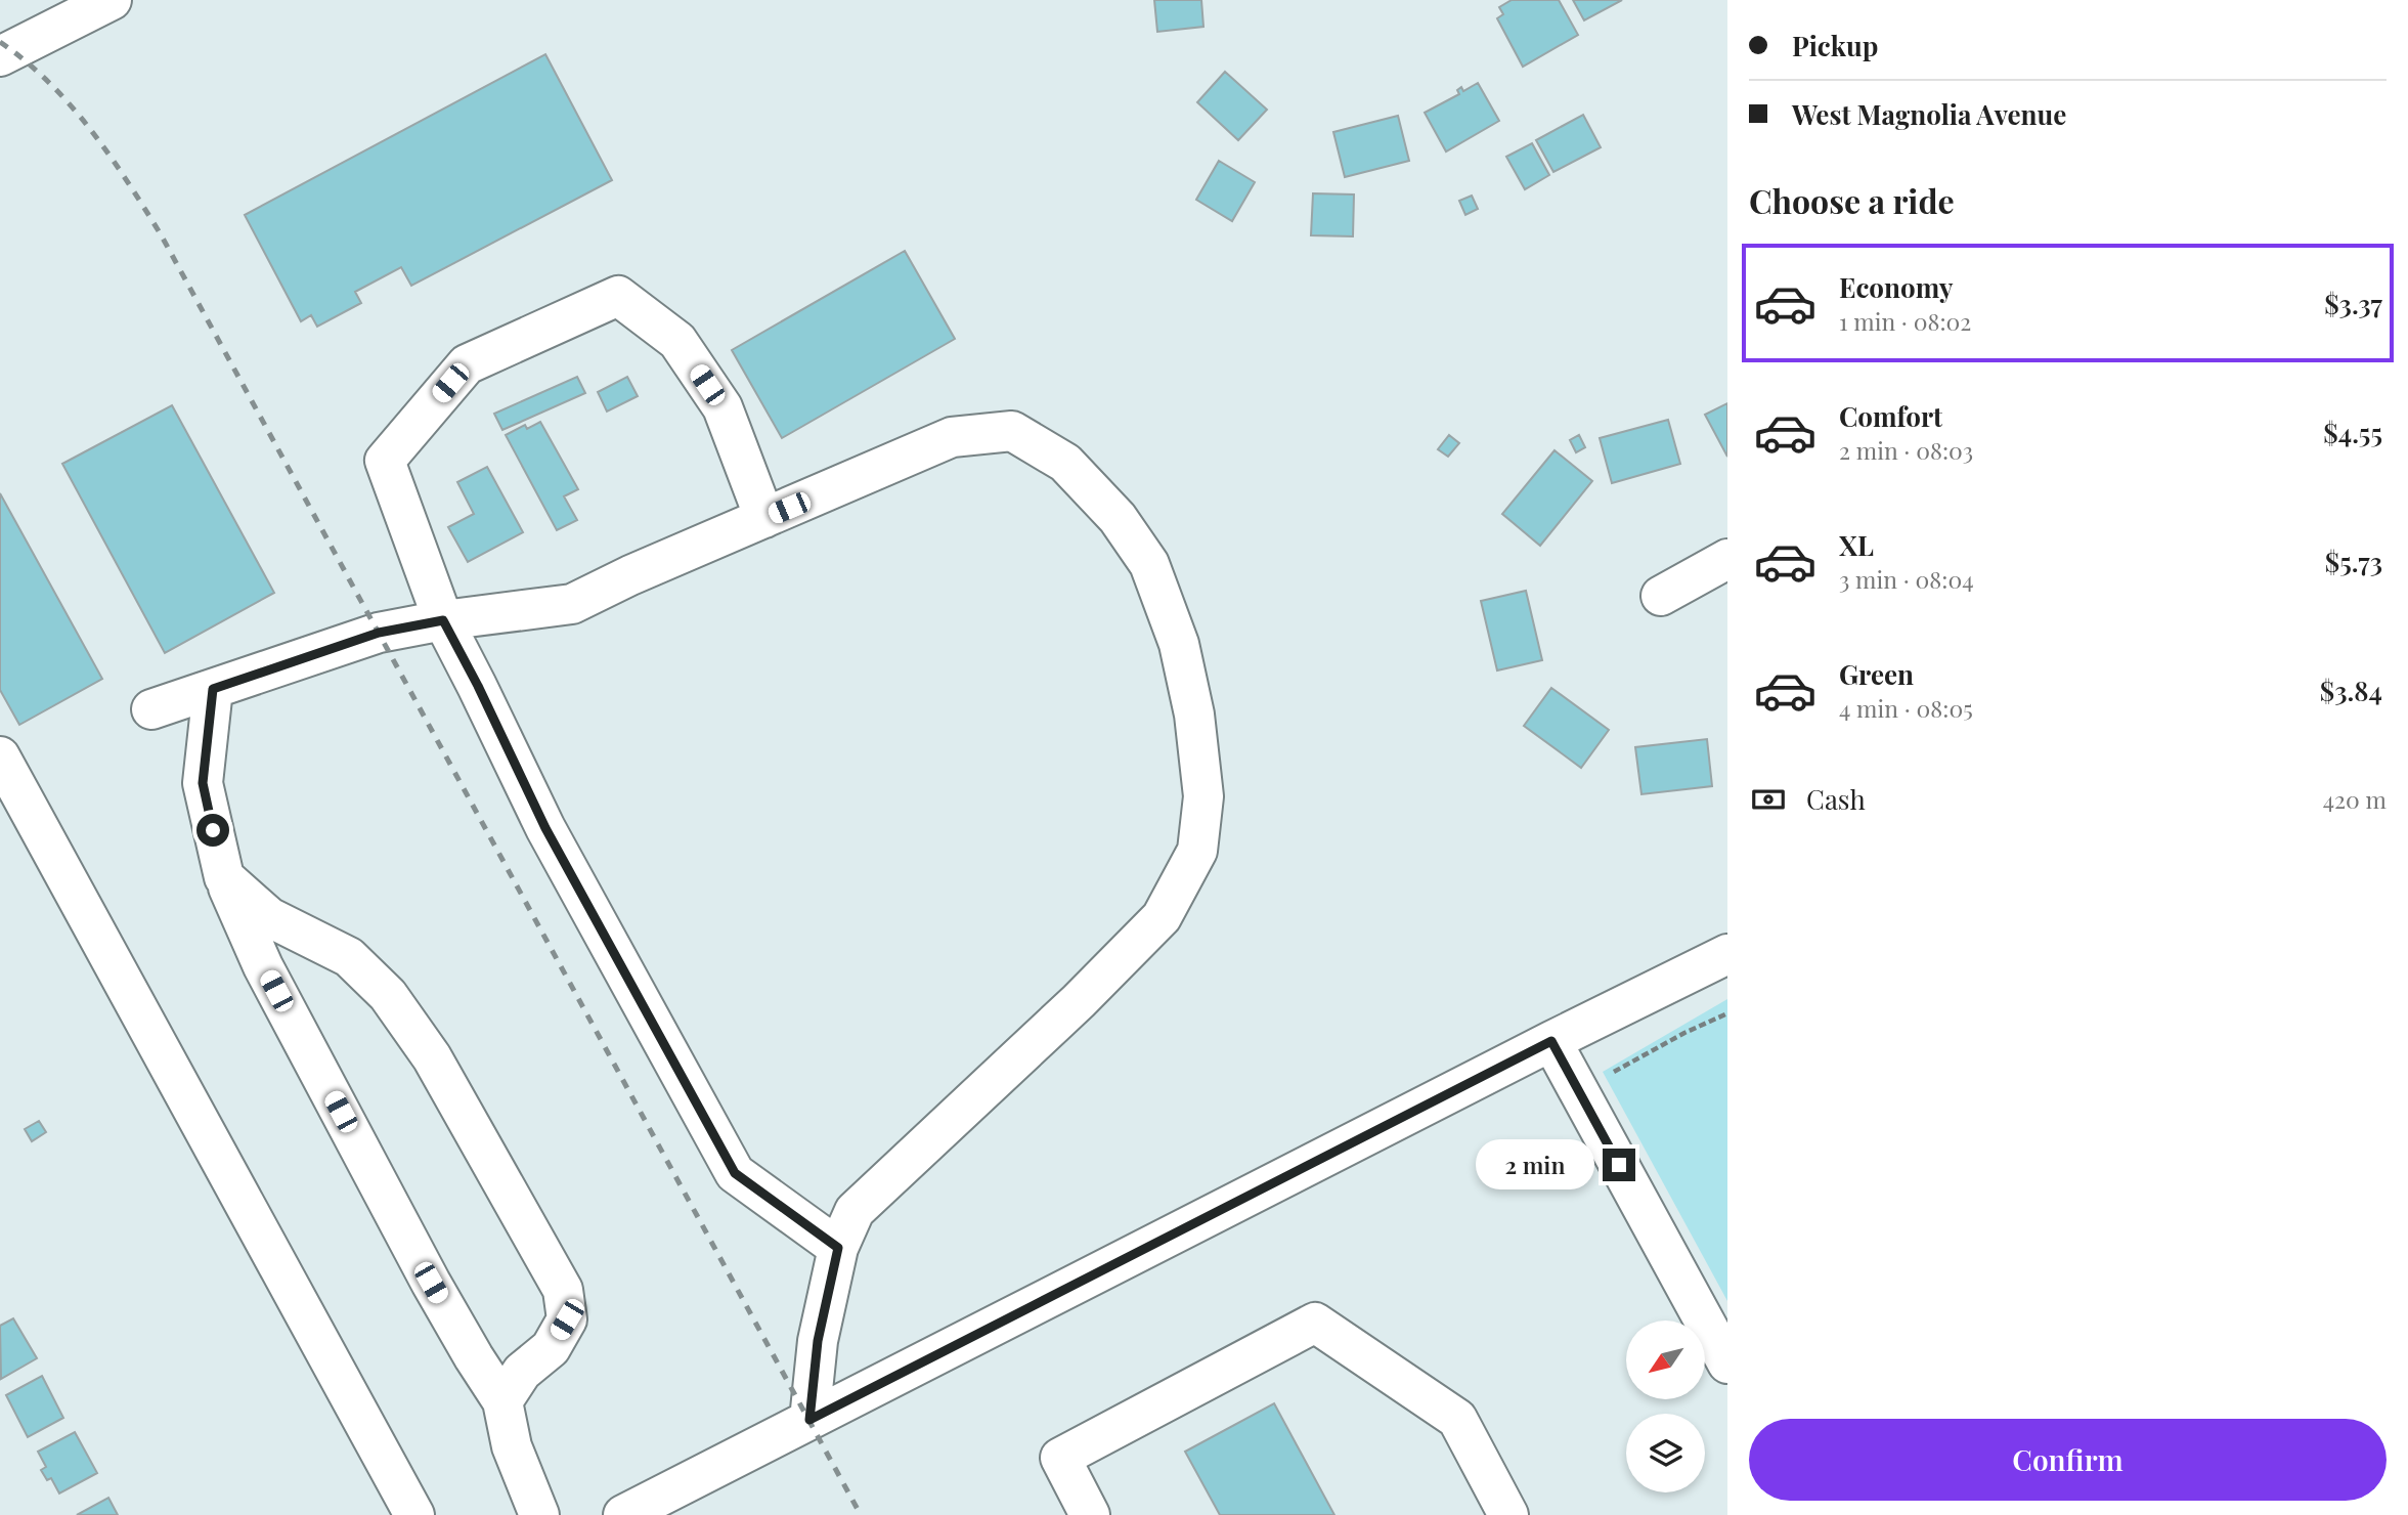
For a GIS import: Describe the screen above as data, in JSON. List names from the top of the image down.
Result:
{
  "north": "bottom left",
  "page": {
    "banner": ["Pickup", "West Magnolia Avenue"],
    "heading": "Choose a ride",
    "list": [
      {
        "name": "Economy",
        "note": "1 min · 08:02",
        "value": "$3.37"
      },
      {
        "name": "Comfort",
        "note": "2 min · 08:03",
        "value": "$4.55"
      },
      {
        "name": "XL",
        "note": "3 min · 08:04",
        "value": "$5.73"
      },
      {
        "name": "Green",
        "note": "4 min · 08:05",
        "value": "$3.84"
      }
    ],
    "pay": ["Cash", "420 m"],
    "bubble": "2 min",
    "buttons": "Confirm"
  }
}
